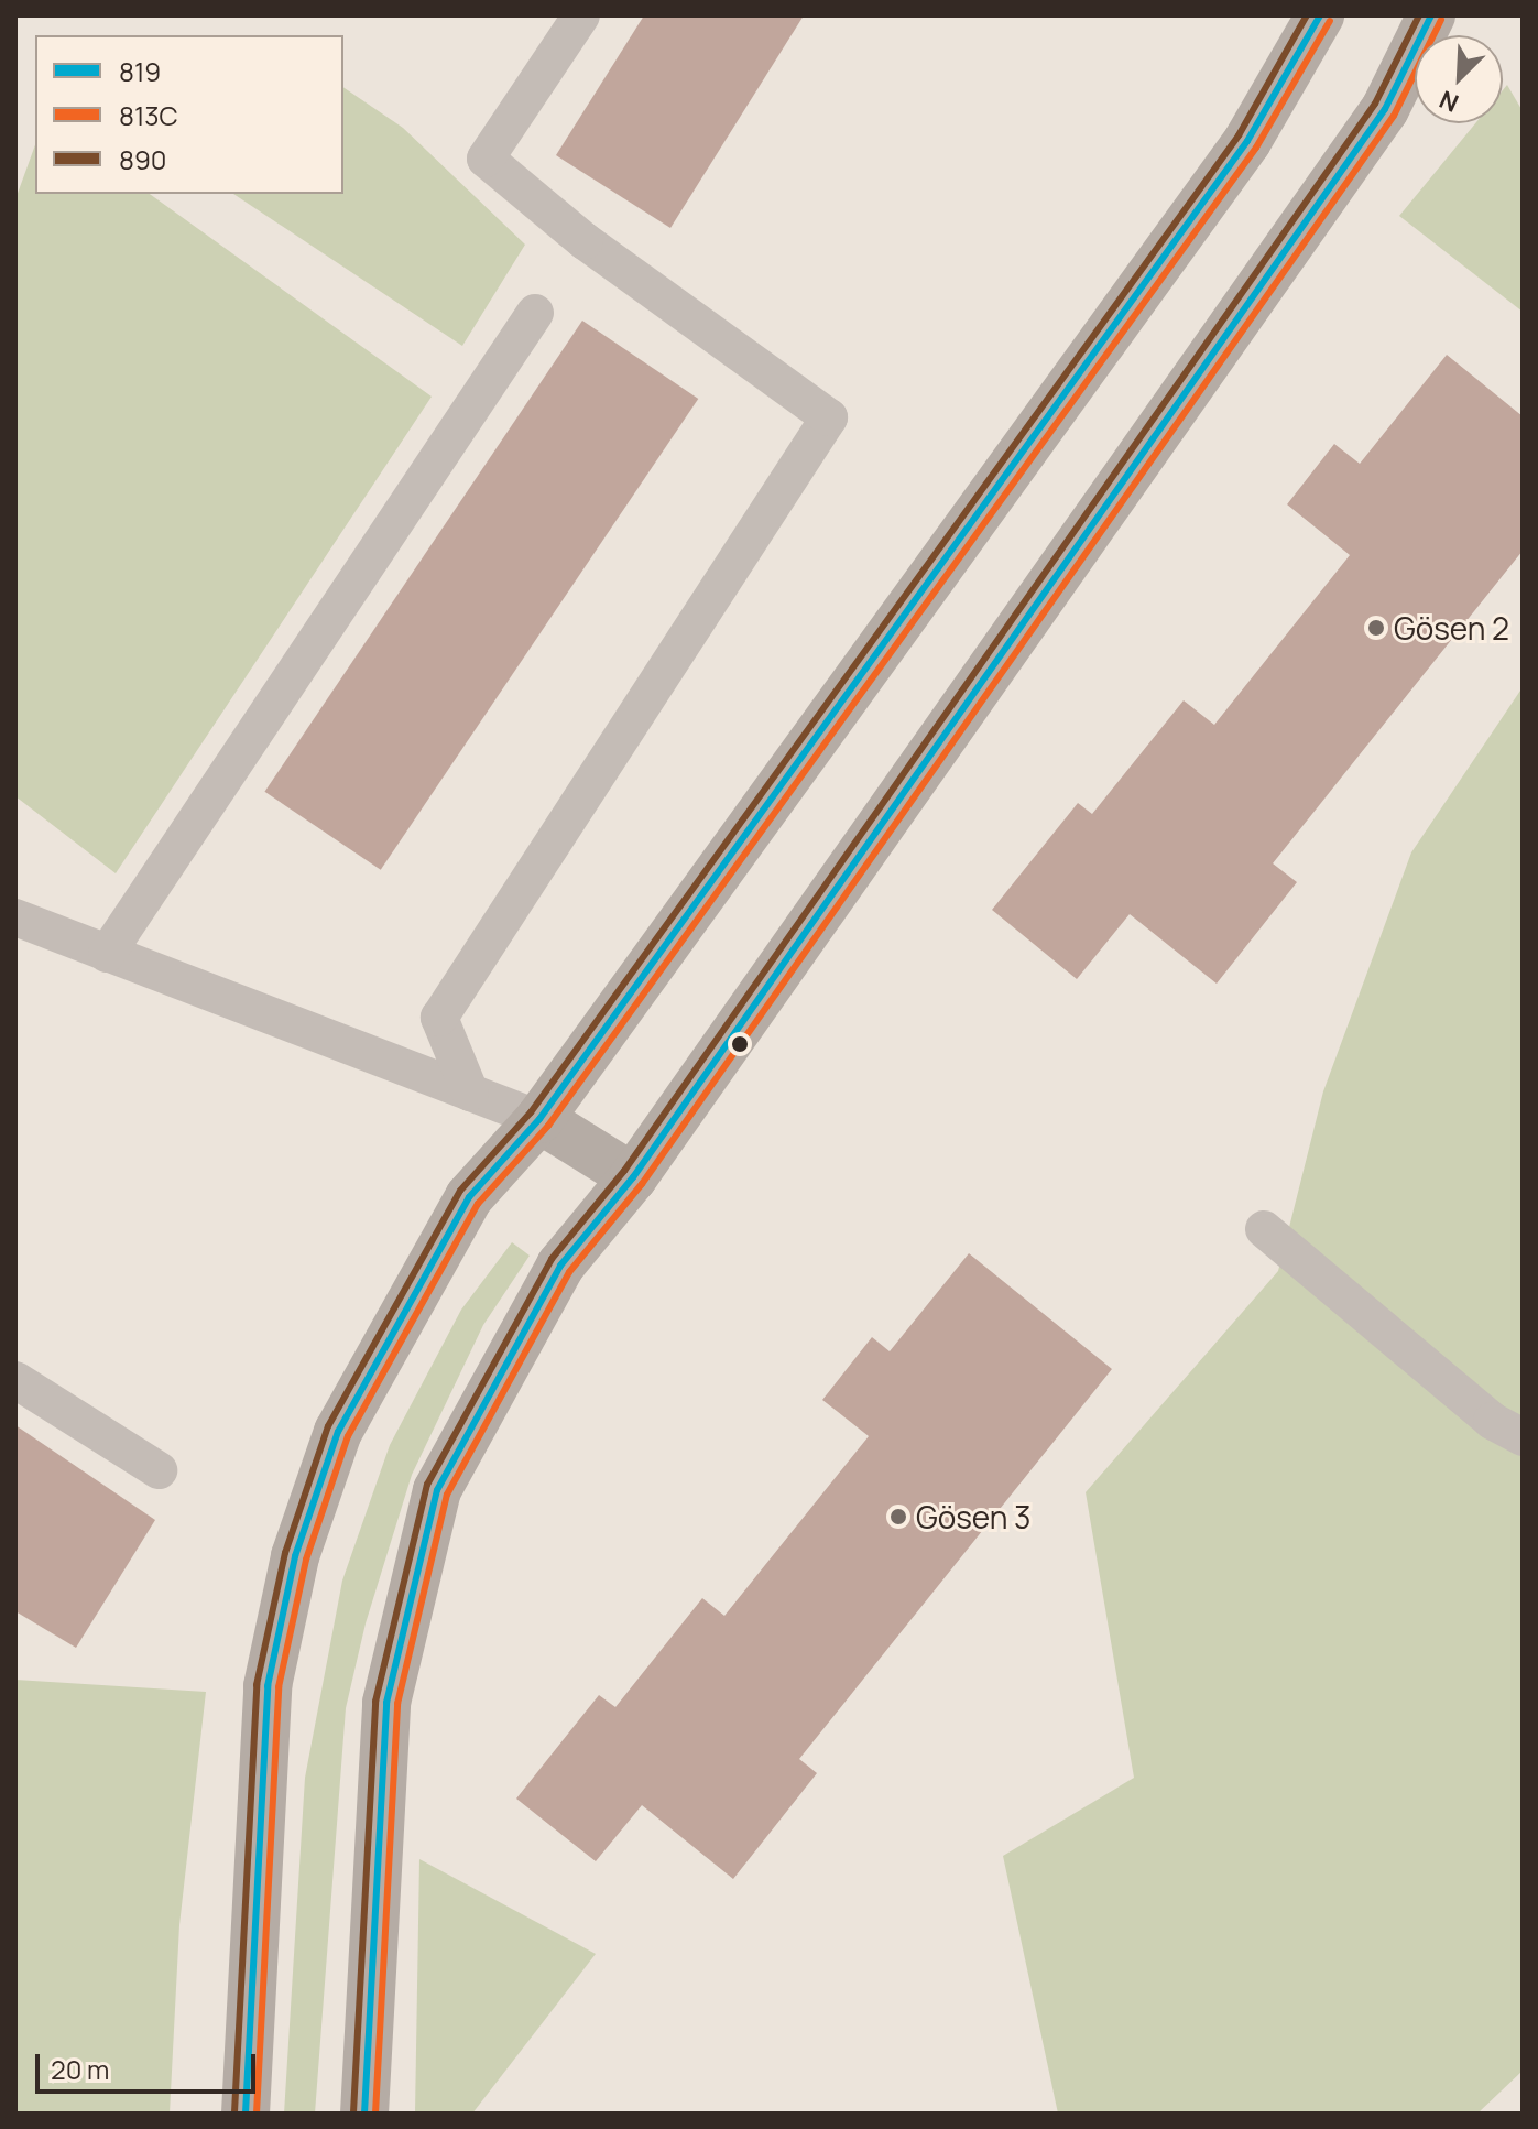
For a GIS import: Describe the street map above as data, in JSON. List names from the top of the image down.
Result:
{
  "places": ["Gösen 2", "Gösen 3"],
  "lines": ["transit line 819", "transit line 890", "transit line 813C"],
  "legend": ["819", "813C", "890"],
  "scale_bar": "20 m",
  "north": "bottom left"
}
